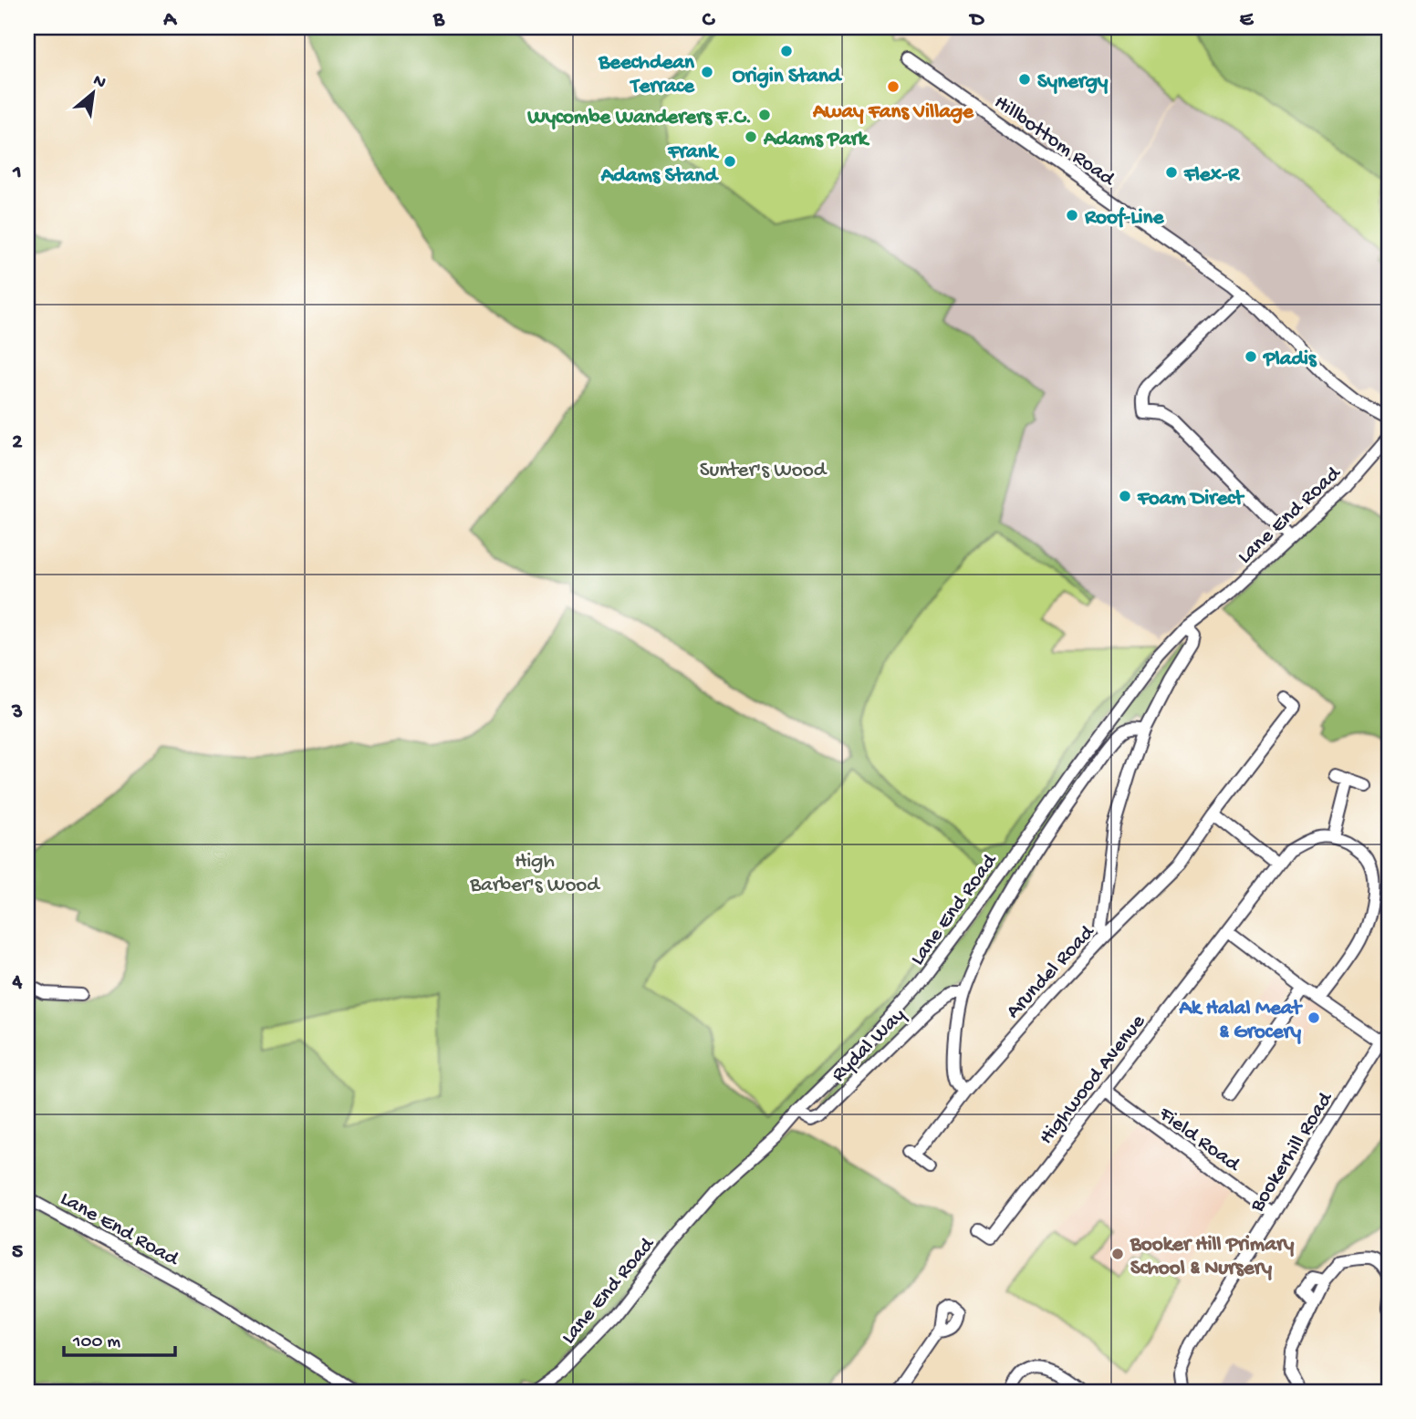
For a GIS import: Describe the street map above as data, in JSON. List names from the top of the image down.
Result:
{
  "streets": {
    "street": [
      "Hillbottom Road",
      "Lane End Road",
      "Arundel Road",
      "Rydal Way",
      "Highwood Avenue",
      "Field Road",
      "Bookerhill Road"
    ]
  },
  "crossings": [
    ["Lane End Road", "Rydal Way"],
    ["Highwood Avenue", "Field Road"],
    ["Field Road", "Bookerhill Road"]
  ],
  "parks": ["Sunter's Wood", "High Barber's Wood"],
  "places": [
    "Origin Stand",
    "Beechdean Terrace",
    "Synergy",
    "Away Fans Village",
    "Wycombe Wanderers F.C.",
    "Adams Park",
    "Frank Adams Stand",
    "Flex-R",
    "Roof-Line",
    "Pladis",
    "Foam Direct",
    "Ak Halal Meat & Grocery",
    "Booker Hill Primary School & Nursery"
  ],
  "scale_bar": "100 m",
  "north": "top right",
  "grid": {
    "columns": [
      "A",
      "B",
      "C",
      "D",
      "E"
    ],
    "rows": [
      "1",
      "2",
      "3",
      "4",
      "5"
    ]
  }
}
